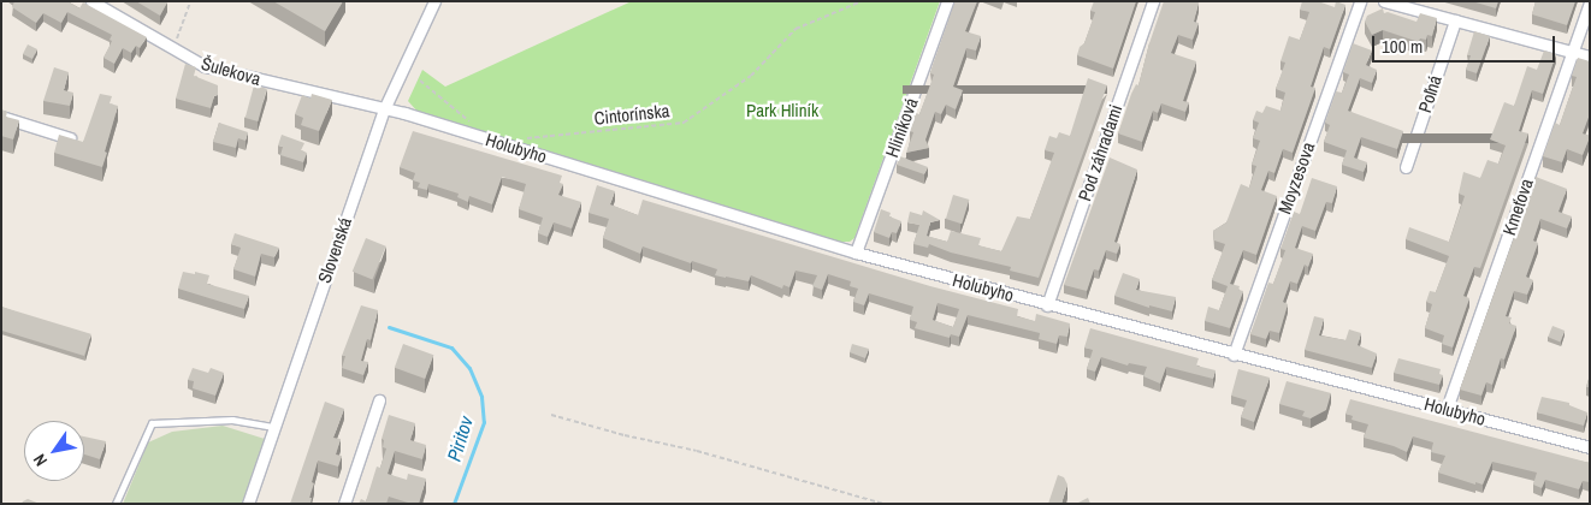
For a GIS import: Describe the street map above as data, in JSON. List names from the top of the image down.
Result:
{
  "streets": {
    "street": [
      "Šulekova",
      "Poľná",
      "Hliníková",
      "Holubyho",
      "Pod záhradami",
      "Moyzesova",
      "Kmeťova",
      "Slovenská"
    ],
    "path": ["Cintorínska"]
  },
  "crossings": [
    ["Šulekova", "Holubyho"],
    ["Šulekova", "Slovenská"],
    ["Hliníková", "Holubyho"],
    ["Holubyho", "Pod záhradami"],
    ["Holubyho", "Moyzesova"],
    ["Holubyho", "Kmeťova"],
    ["Holubyho", "Slovenská"]
  ],
  "water": ["Piritov"],
  "parks": ["Park Hliník"],
  "scale_bar": "100 m",
  "north": "bottom left"
}
